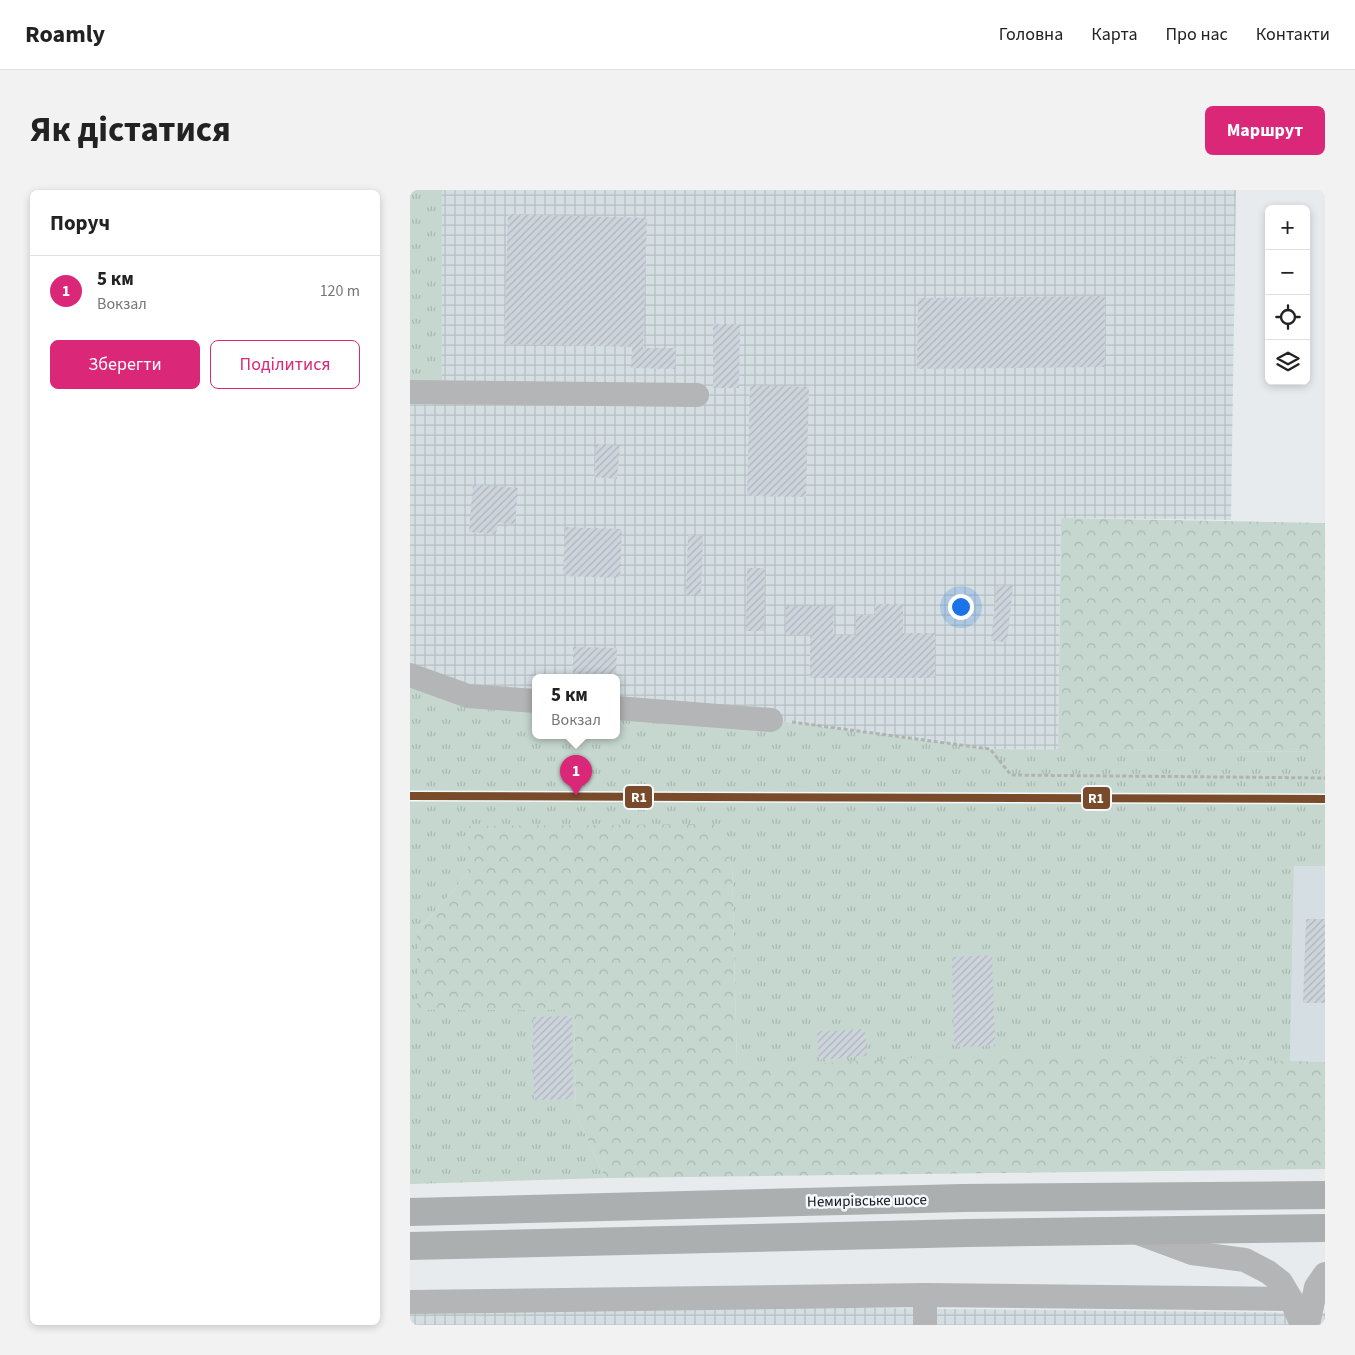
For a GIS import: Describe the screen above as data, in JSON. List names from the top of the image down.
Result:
{
  "streets": {
    "main road": ["Немирівське шосе"]
  },
  "lines": ["transit line R1"],
  "page": {
    "header": "Roamly",
    "nav": [
      "Головна",
      "Карта",
      "Про нас",
      "Контакти"
    ],
    "title": "Як дістатися",
    "buttons": [
      "Маршрут",
      ["Зберегти", "Поділитися"]
    ],
    "heading": "Поруч",
    "map_buttons": ["+", "−"],
    "list": [
      {
        "mark": "1",
        "name": "5 км",
        "note": "Вокзал",
        "value": "120 m"
      }
    ],
    "popup": ["5 км", "Вокзал"],
    "pins": "1"
  }
}
